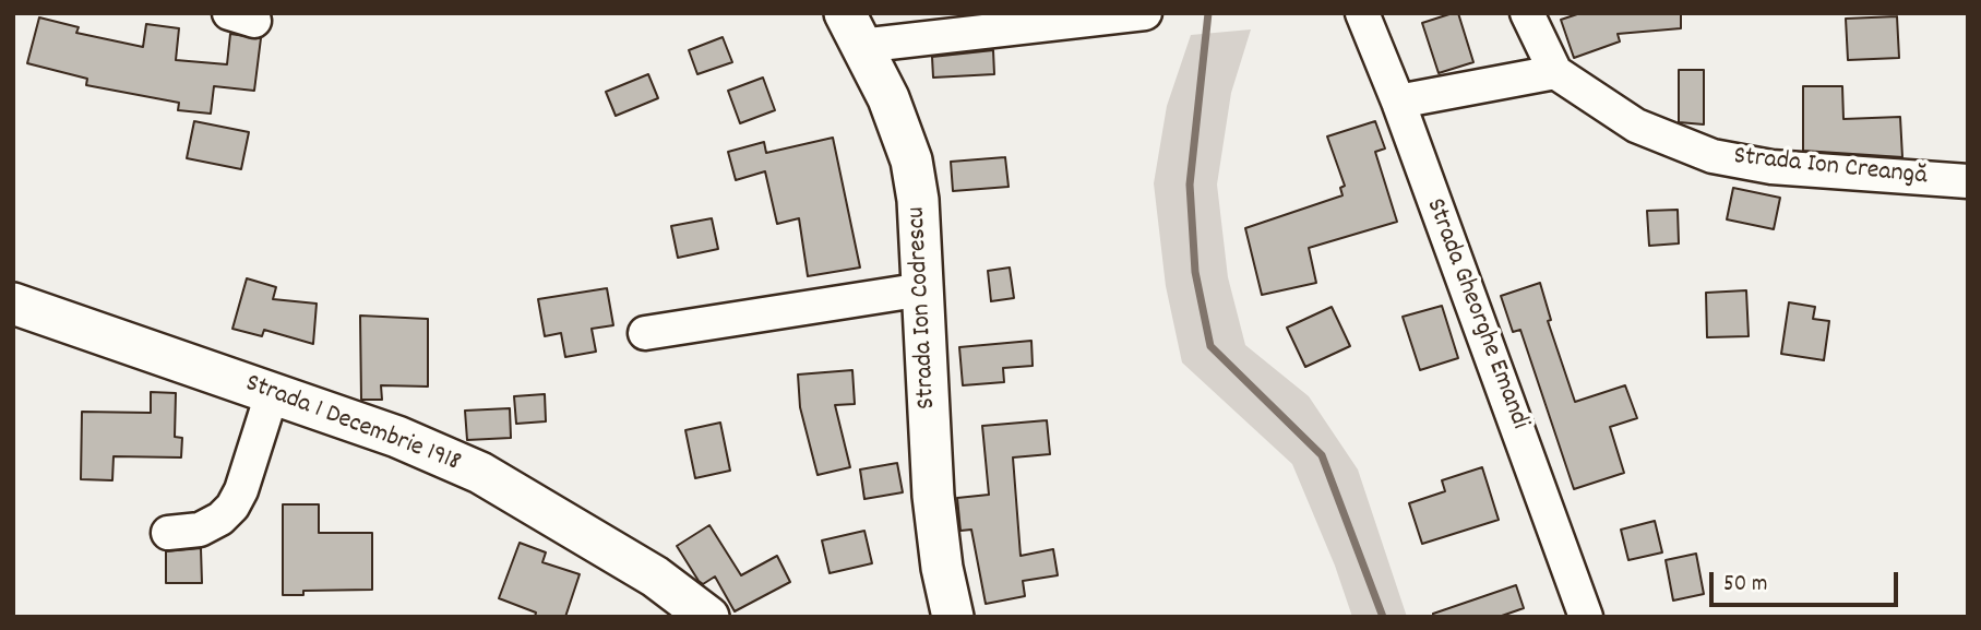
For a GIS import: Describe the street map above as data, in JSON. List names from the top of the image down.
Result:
{
  "streets": {
    "main road": ["Strada Ion Codrescu", "Strada 1 Decembrie 1918"],
    "street": ["Strada Ion Creangă", "Strada Gheorghe Emandi"]
  },
  "scale_bar": "50 m"
}
